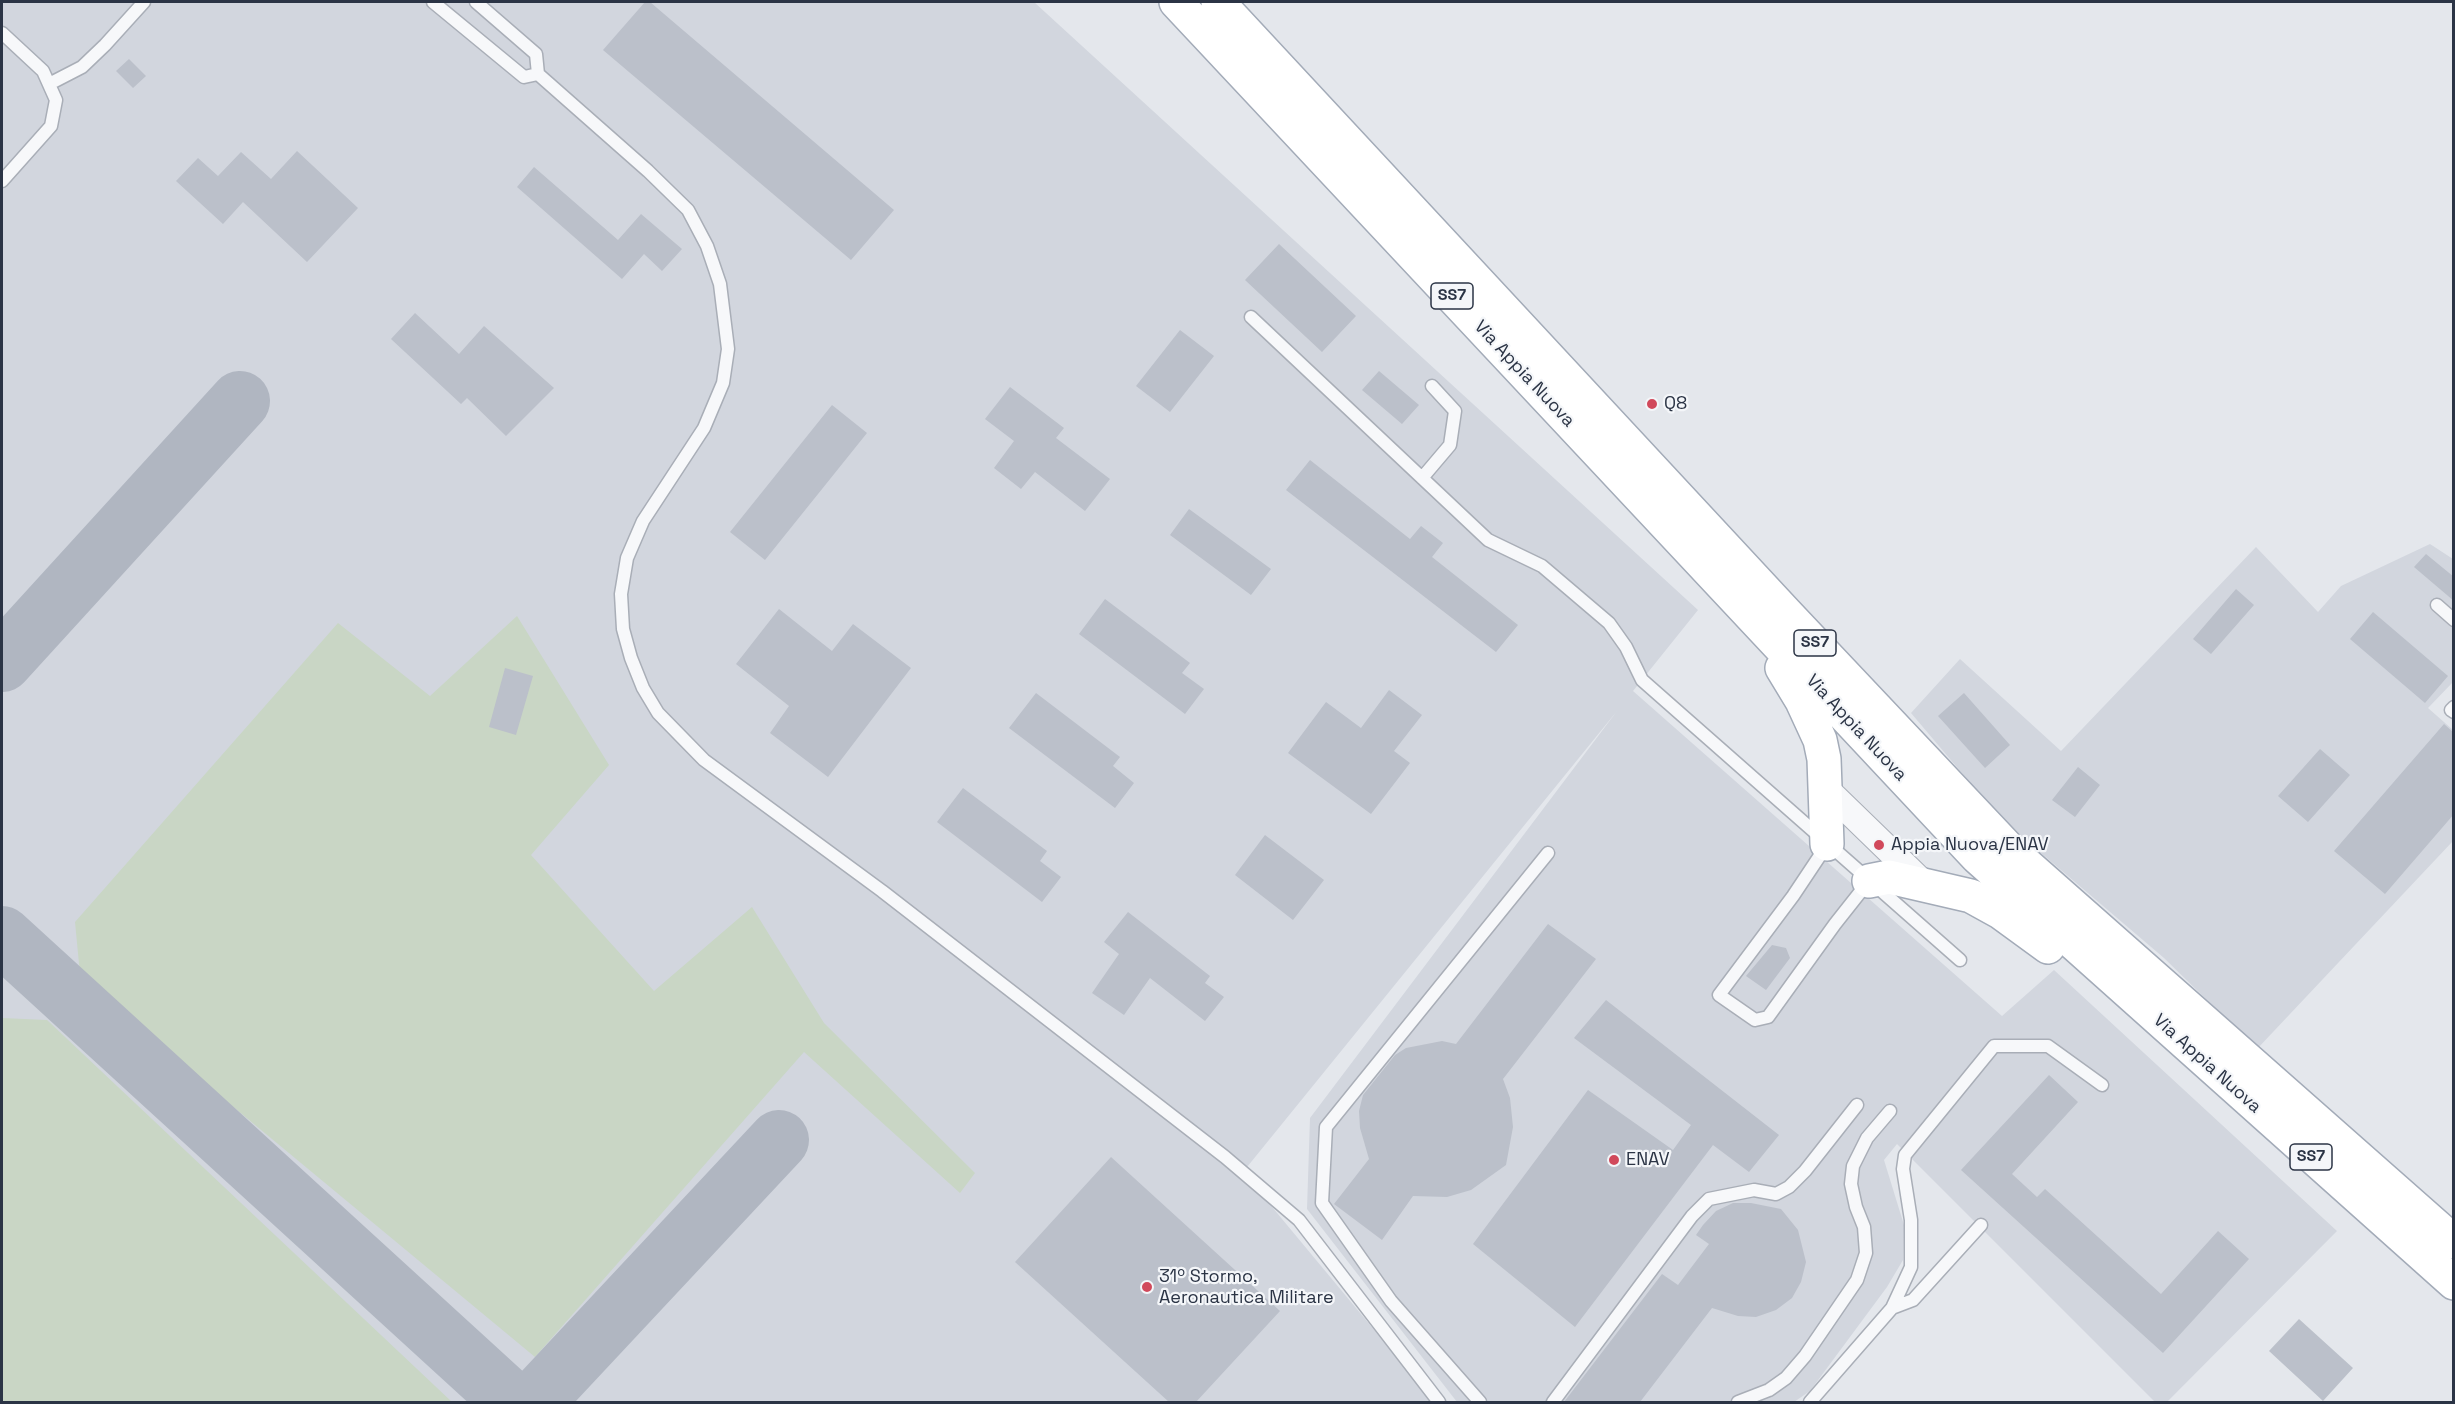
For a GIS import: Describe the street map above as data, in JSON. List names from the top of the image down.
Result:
{
  "streets": {
    "main road": ["SS7", "Via Appia Nuova"]
  },
  "places": [
    "Q8",
    "Appia Nuova/ENAV",
    "ENAV",
    "31º Stormo, Aeronautica Militare"
  ]
}
